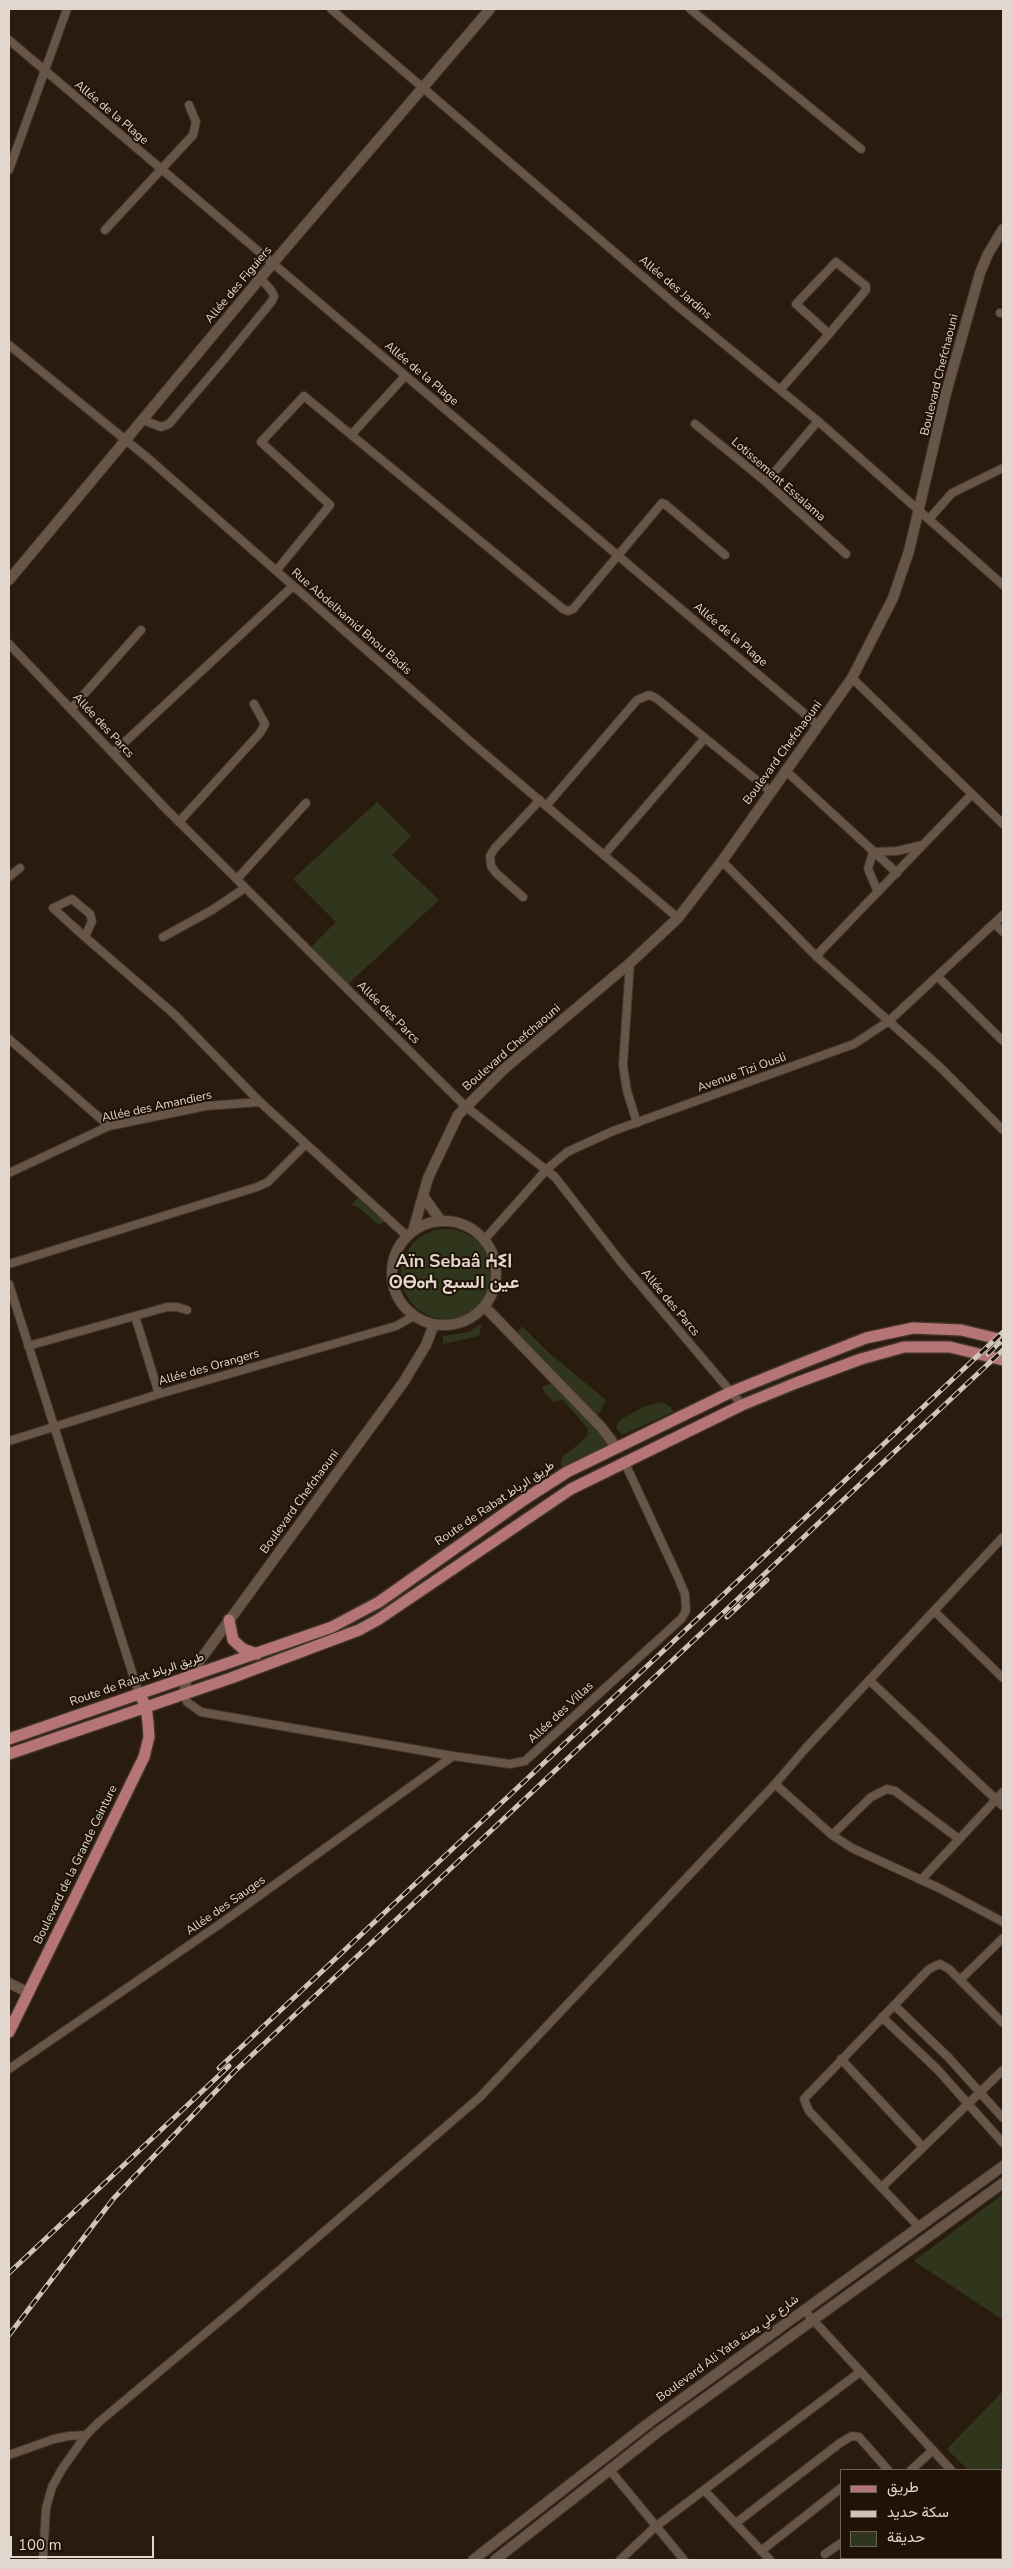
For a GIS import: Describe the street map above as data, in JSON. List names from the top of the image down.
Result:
{
  "streets": {
    "main road": ["Route de Rabat طريق الرباط", "Boulevard de la Grande Ceinture"],
    "street": [
      "Allée de la Plage",
      "Allée des Figuiers",
      "Allée des Jardins",
      "Boulevard Chefchaouni",
      "Lotissement Essalama",
      "Rue Abdelhamid Bnou Badis",
      "Allée des Parcs",
      "Avenue Tizi Ousli",
      "Allée des Amandiers",
      "Allée des Orangers",
      "Allée des Villas",
      "Allée des Sauges",
      "Boulevard Ali Yata شارع علي يعتة"
    ]
  },
  "crossings": [
    ["Allée de la Plage", "Allée des Figuiers"],
    ["Allée de la Plage", "Boulevard Chefchaouni"],
    ["Allée des Figuiers", "Allée des Jardins"],
    ["Allée des Figuiers", "Rue Abdelhamid Bnou Badis"],
    ["Allée des Jardins", "Boulevard Chefchaouni"],
    ["Boulevard Chefchaouni", "Rue Abdelhamid Bnou Badis"],
    ["Boulevard Chefchaouni", "Allée des Parcs"],
    ["Boulevard Chefchaouni", "Avenue Tizi Ousli"],
    ["Boulevard Chefchaouni", "Allée des Orangers"],
    ["Boulevard Chefchaouni", "Route de Rabat طريق الرباط"],
    ["Boulevard Chefchaouni", "Allée des Villas"],
    ["Allée des Parcs", "Avenue Tizi Ousli"],
    ["Allée des Parcs", "Route de Rabat طريق الرباط"],
    ["Avenue Tizi Ousli", "Allée des Orangers"],
    ["Allée des Villas", "Allée des Sauges"]
  ],
  "districts": ["Aïn Sebaâ ⵄⵉⵏ ⵙⴱⴰⵄ عين السبع"],
  "legend": ["طريق", "سكة حديد", "حديقة"],
  "scale_bar": "100 m"
}
